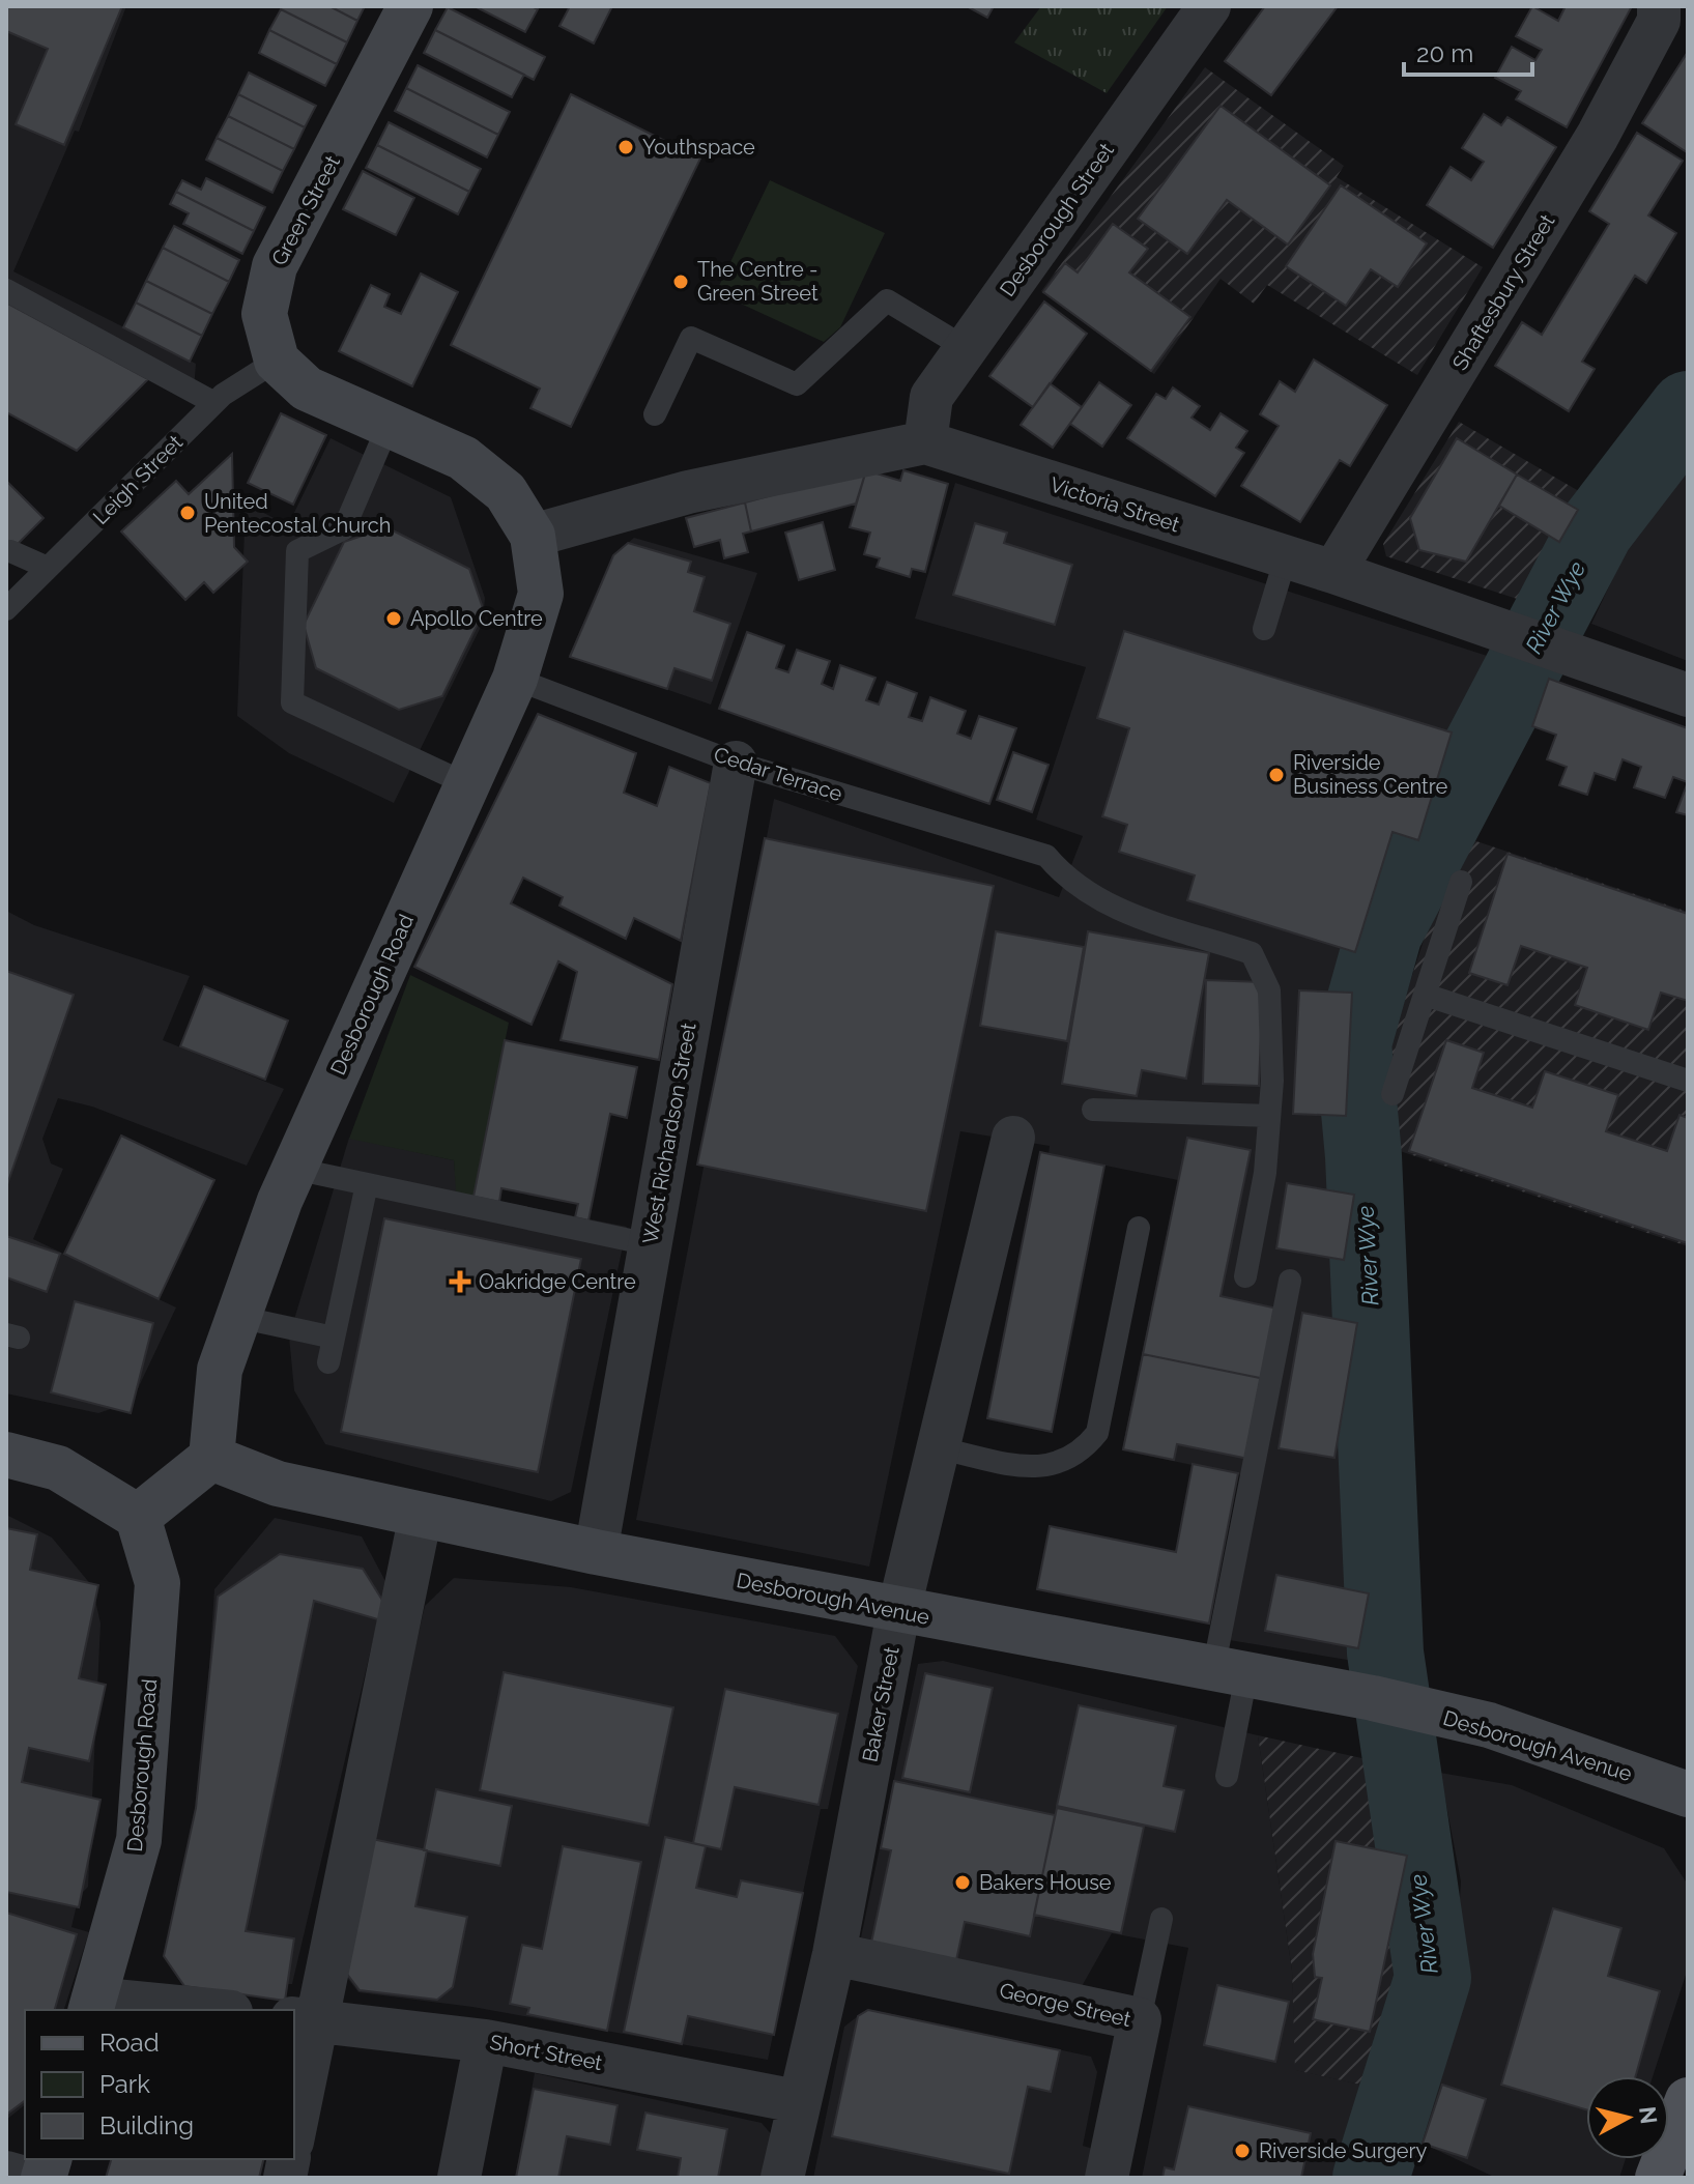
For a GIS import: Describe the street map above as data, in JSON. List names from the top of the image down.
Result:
{
  "streets": {
    "street": [
      "Green Street",
      "Desborough Street",
      "Shaftesbury Street",
      "Victoria Street",
      "Desborough Road",
      "West Richardson Street",
      "Desborough Avenue",
      "Baker Street",
      "George Street",
      "Short Street"
    ],
    "lane": ["Leigh Street", "Cedar Terrace"]
  },
  "crossings": [
    ["Green Street", "Leigh Street"],
    ["Desborough Street", "Victoria Street"],
    ["Shaftesbury Street", "Victoria Street"],
    ["Victoria Street", "Desborough Road"],
    ["Cedar Terrace", "Desborough Road"],
    ["Cedar Terrace", "West Richardson Street"],
    ["Desborough Road", "Desborough Avenue"],
    ["West Richardson Street", "Desborough Avenue"],
    ["Desborough Avenue", "Baker Street"],
    ["Baker Street", "George Street"],
    ["Baker Street", "Short Street"]
  ],
  "water": ["River Wye"],
  "places": {
    "other": [
      "Youthspace",
      "The Centre - Green Street",
      "United Pentecostal Church",
      "Apollo Centre",
      "Riverside Business Centre",
      "Bakers House",
      "Riverside Surgery"
    ],
    "health": ["Oakridge Centre"]
  },
  "legend": ["Road", "Park", "Building"],
  "scale_bar": "20 m",
  "north": "right"
}
